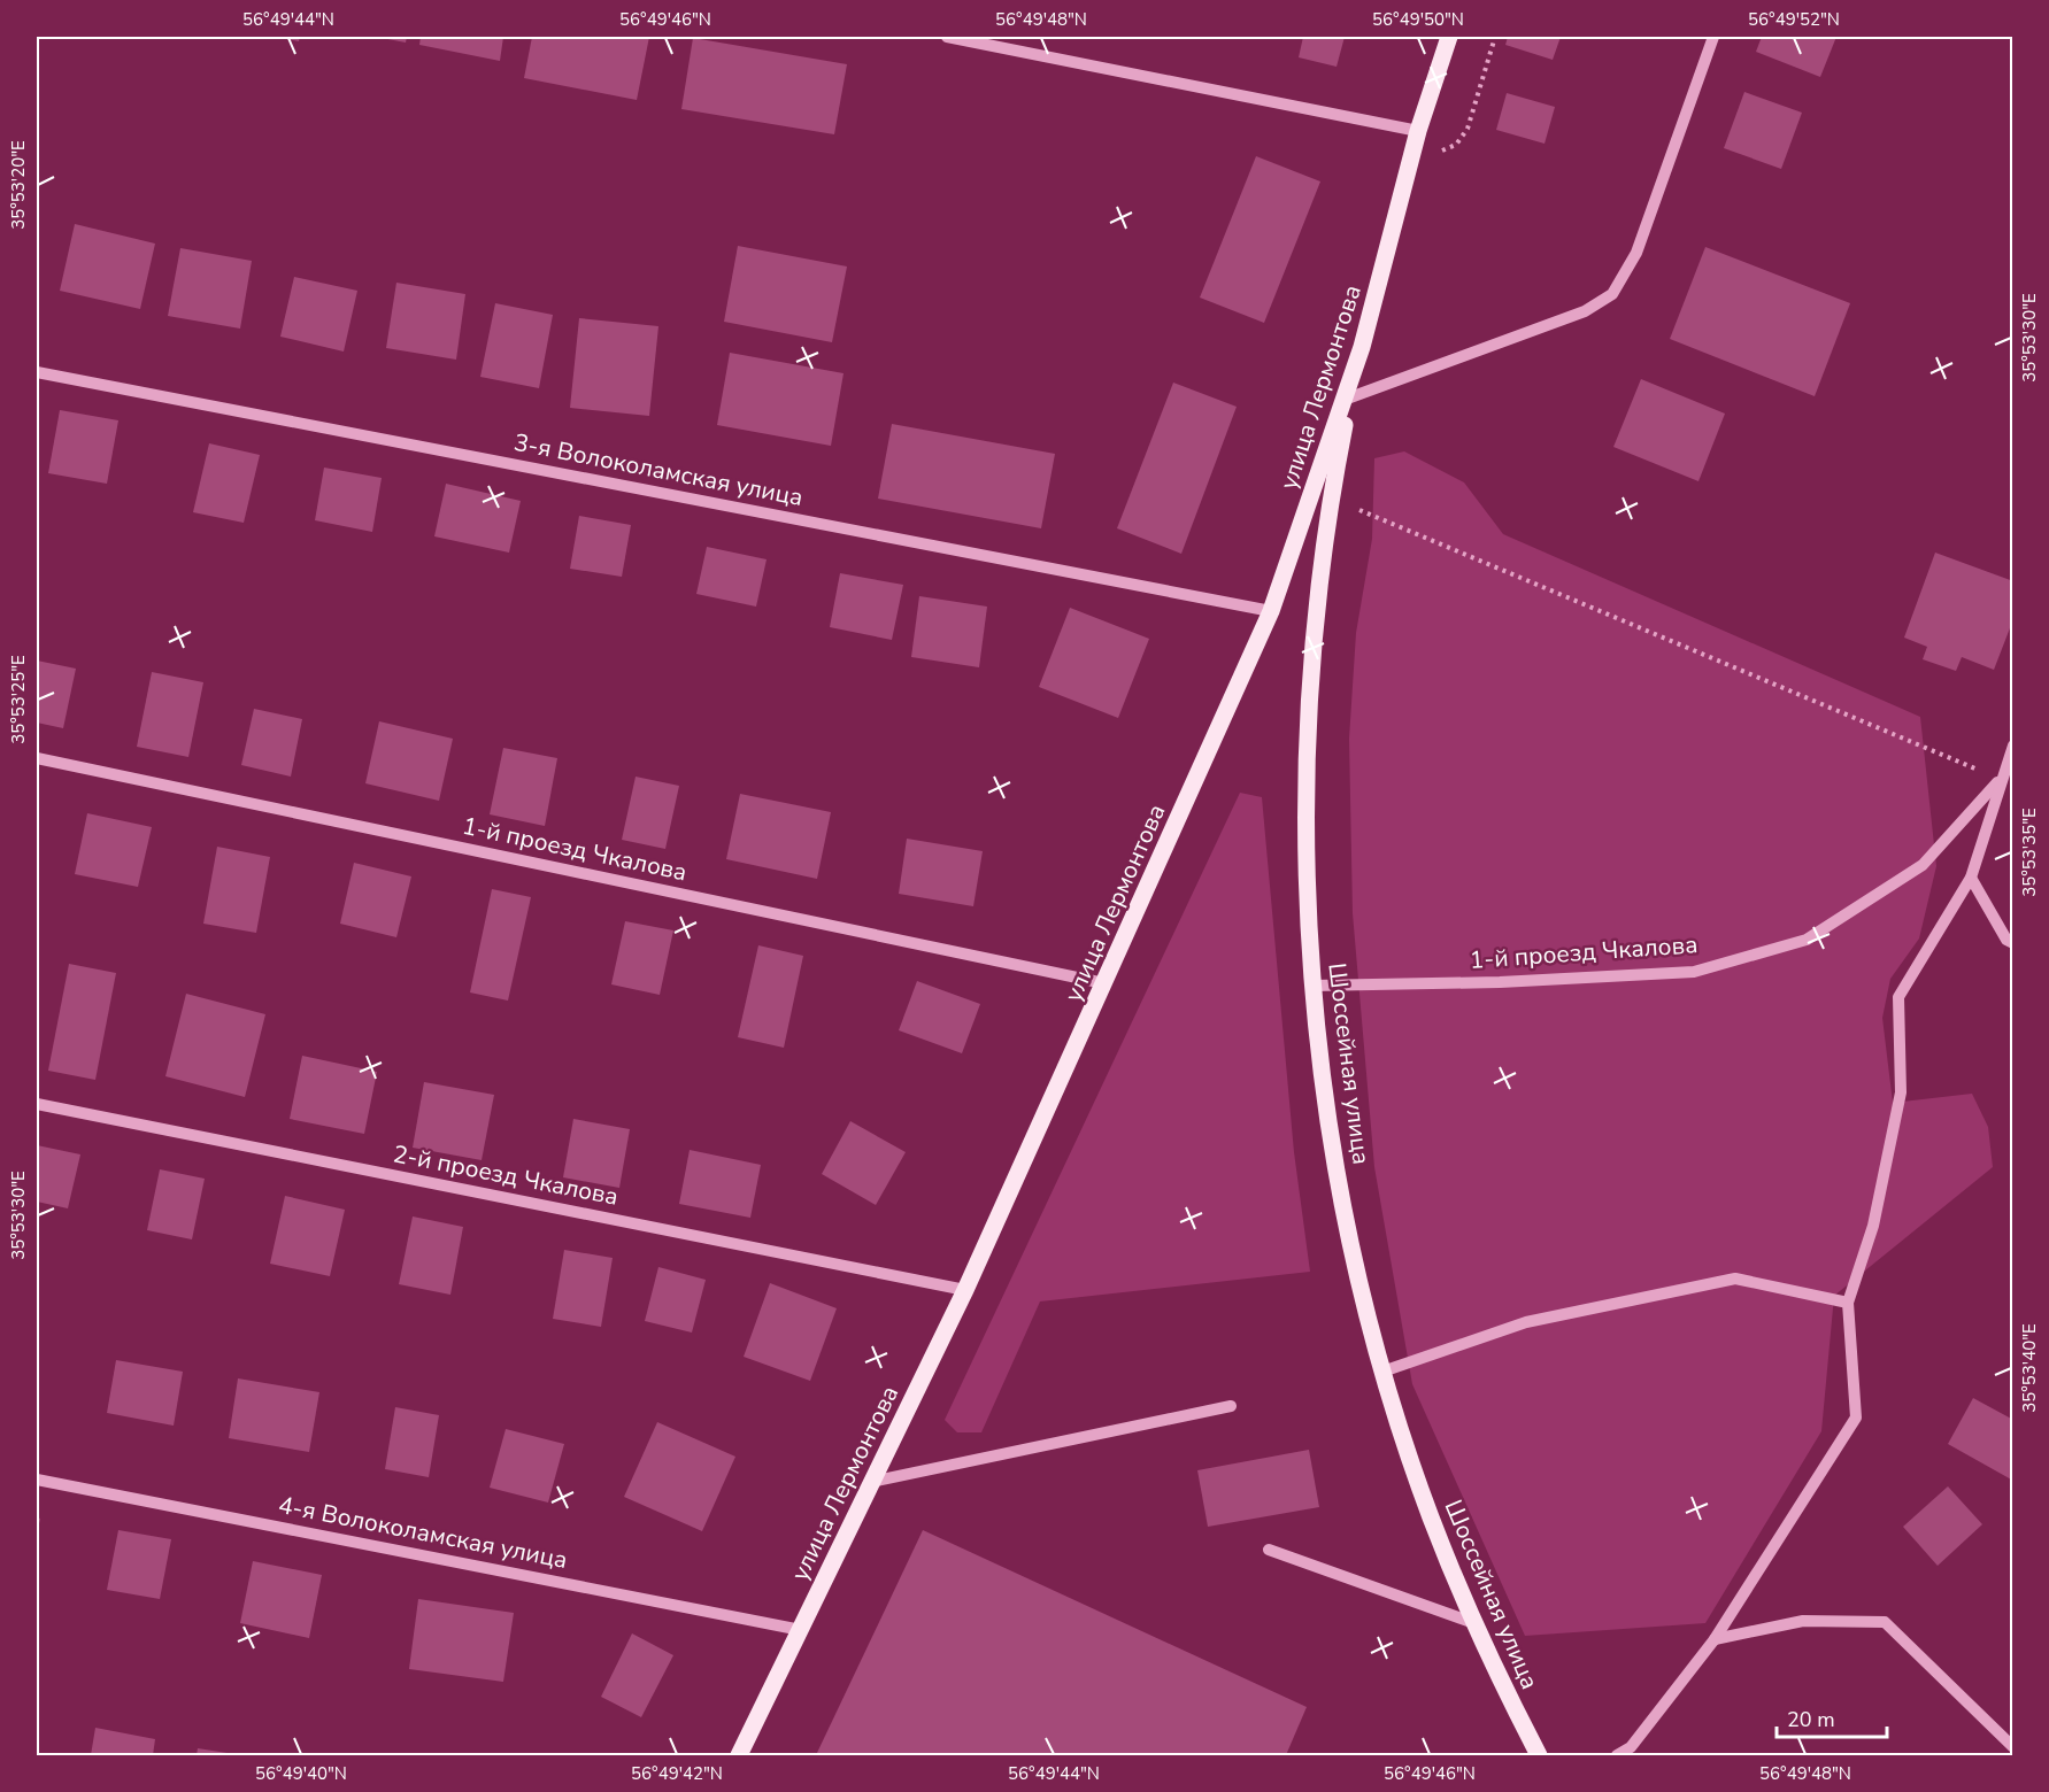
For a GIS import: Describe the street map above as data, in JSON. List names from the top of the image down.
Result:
{
  "streets": {
    "main road": ["улица Лермонтова", "Шоссейная улица"],
    "street": [
      "3-я Волоколамская улица",
      "1-й проезд Чкалова",
      "2-й проезд Чкалова",
      "4-я Волоколамская улица"
    ]
  },
  "crossings": [
    ["улица Лермонтова", "3-я Волоколамская улица"],
    ["улица Лермонтова", "1-й проезд Чкалова"],
    ["улица Лермонтова", "Шоссейная улица"],
    ["улица Лермонтова", "2-й проезд Чкалова"],
    ["улица Лермонтова", "4-я Волоколамская улица"],
    ["1-й проезд Чкалова", "Шоссейная улица"]
  ],
  "scale_bar": "20 m",
  "coordinates": [
    "56°49'44\"N",
    "56°49'46\"N",
    "56°49'48\"N",
    "56°49'50\"N",
    "56°49'52\"N",
    "35°53'20\"E",
    "35°53'30\"E",
    "35°53'25\"E",
    "35°53'35\"E",
    "35°53'40\"E",
    "56°49'40\"N",
    "56°49'42\"N"
  ]
}
